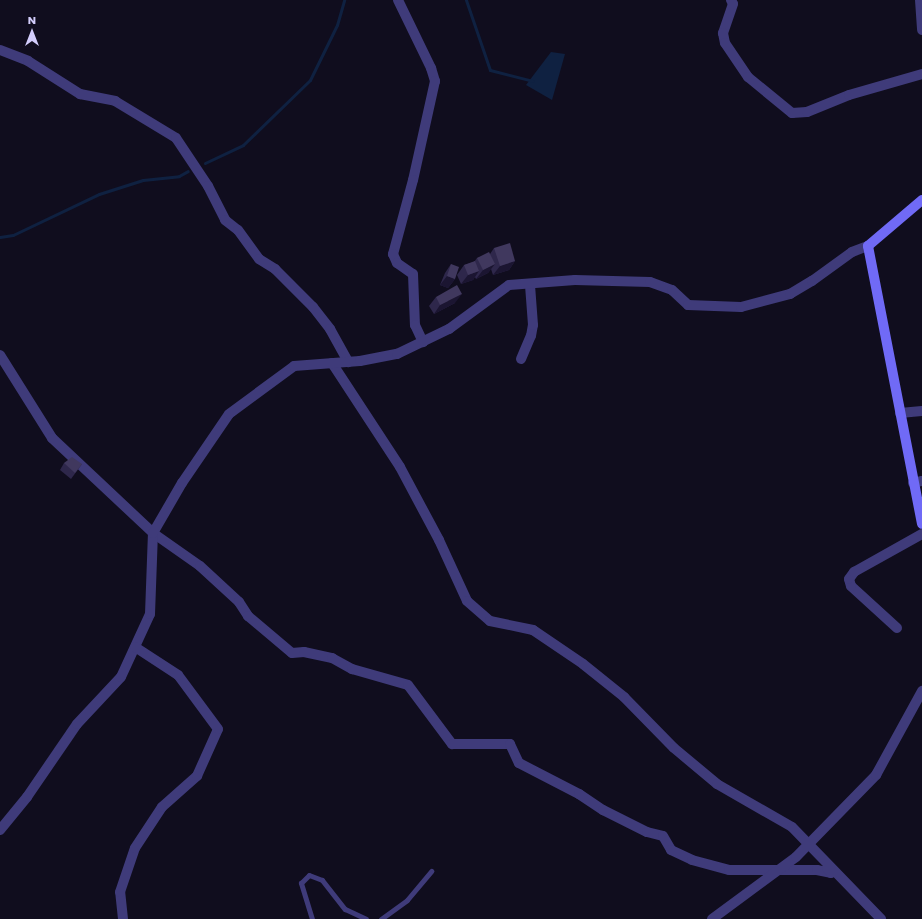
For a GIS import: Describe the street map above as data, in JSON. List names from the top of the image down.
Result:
{
  "north": "top"
}
